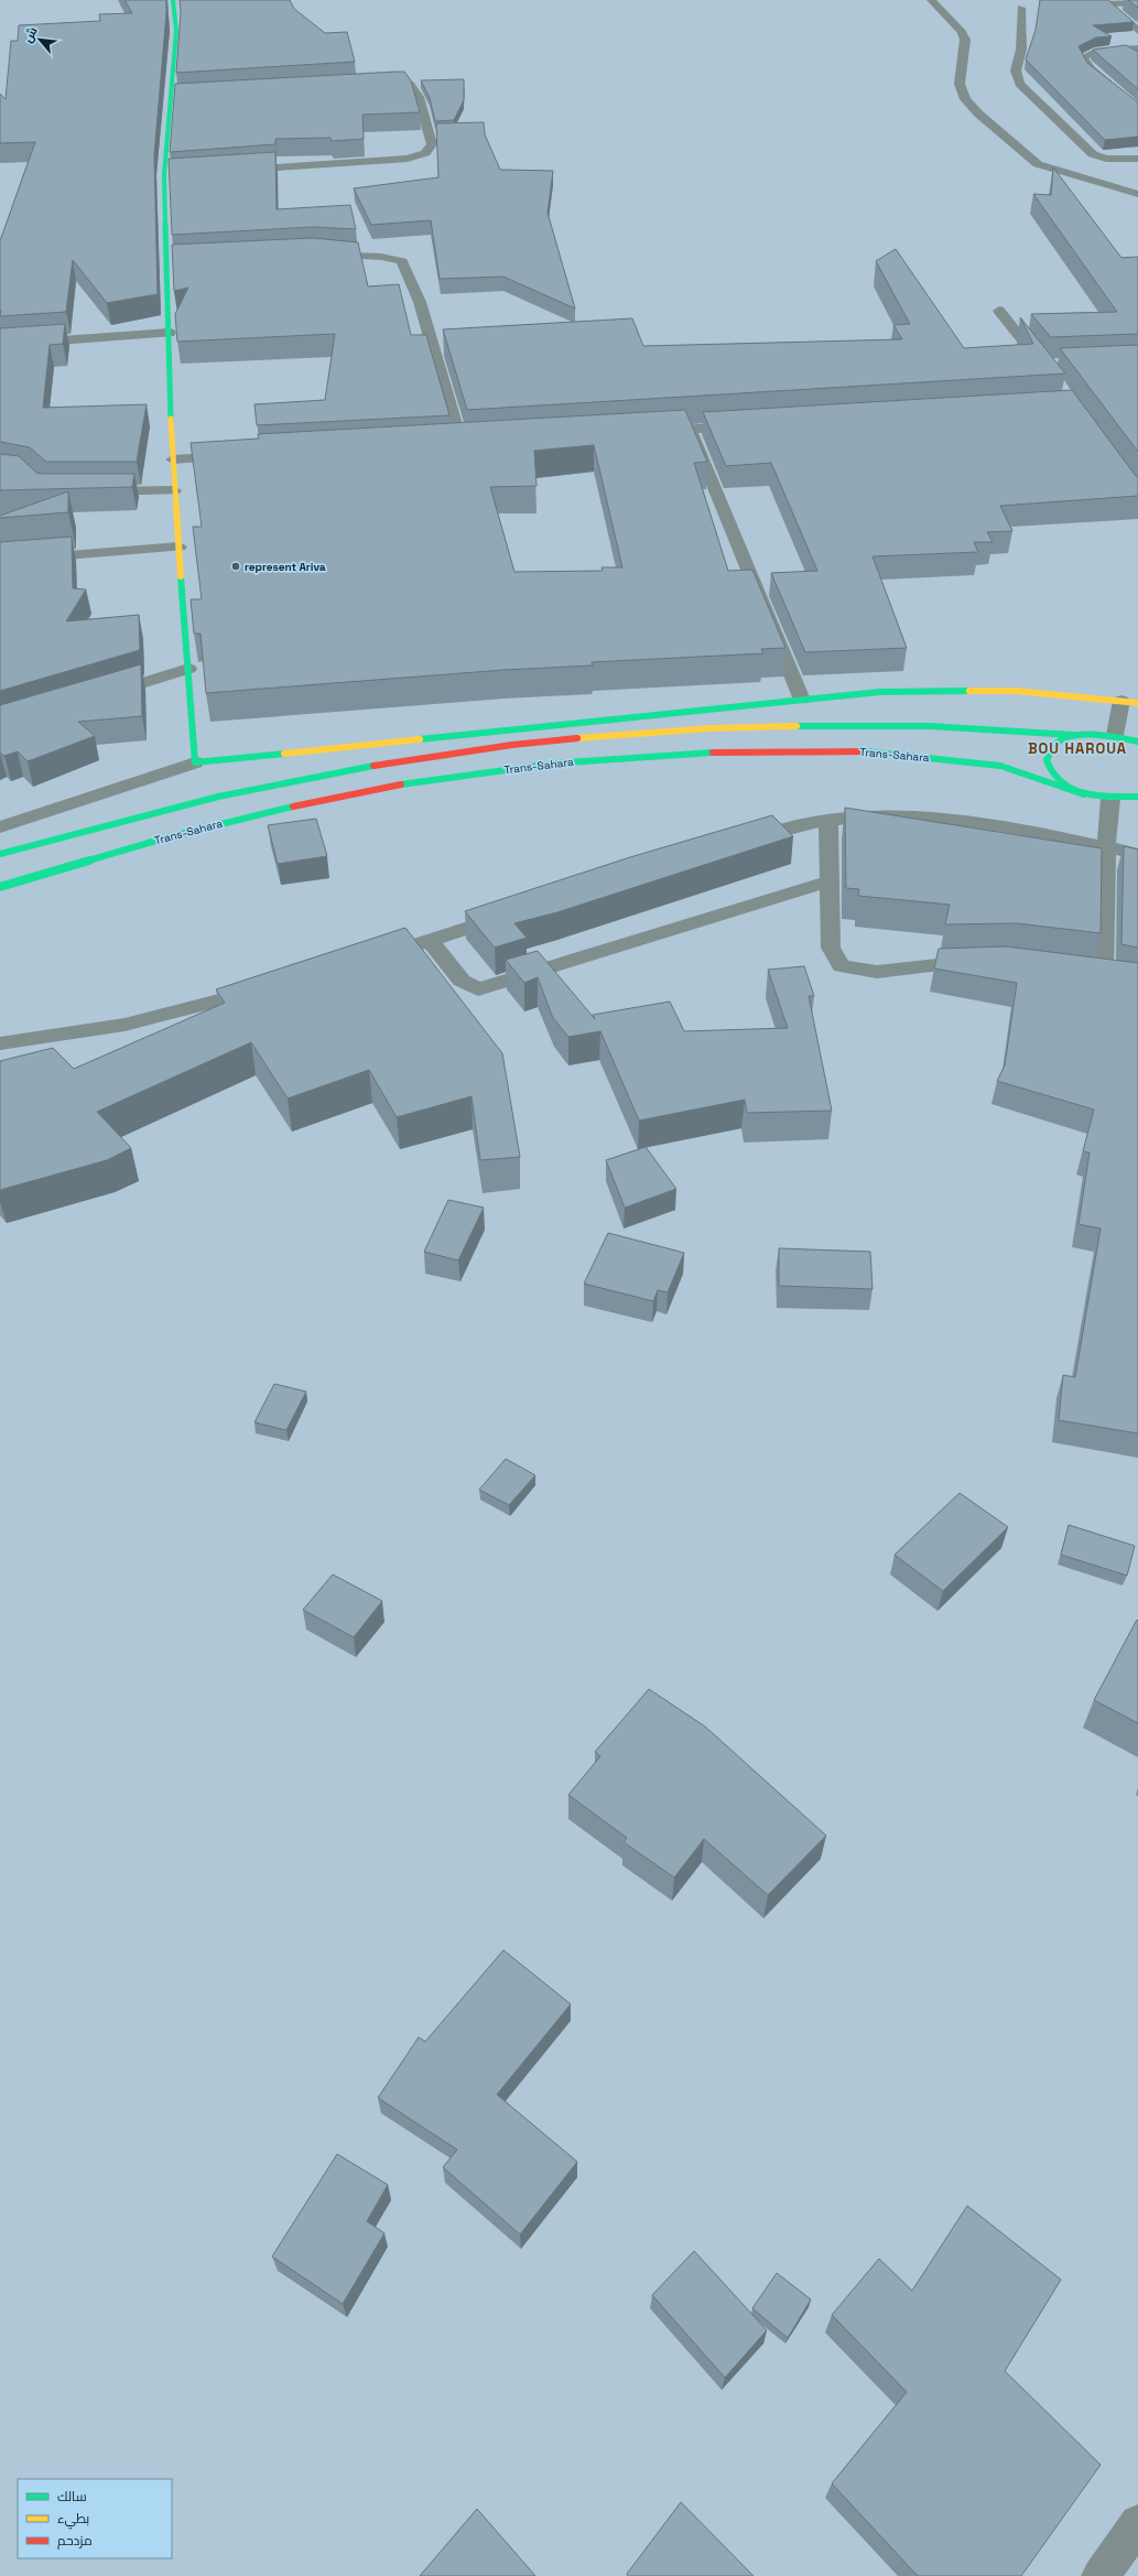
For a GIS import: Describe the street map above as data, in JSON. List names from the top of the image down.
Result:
{
  "streets": {
    "main road": ["Trans-Sahara"]
  },
  "districts": ["BOU HAROUA"],
  "places": ["represent Ariva"],
  "legend": ["سالك", "بطيء", "مزدحم"],
  "north": "top left"
}
